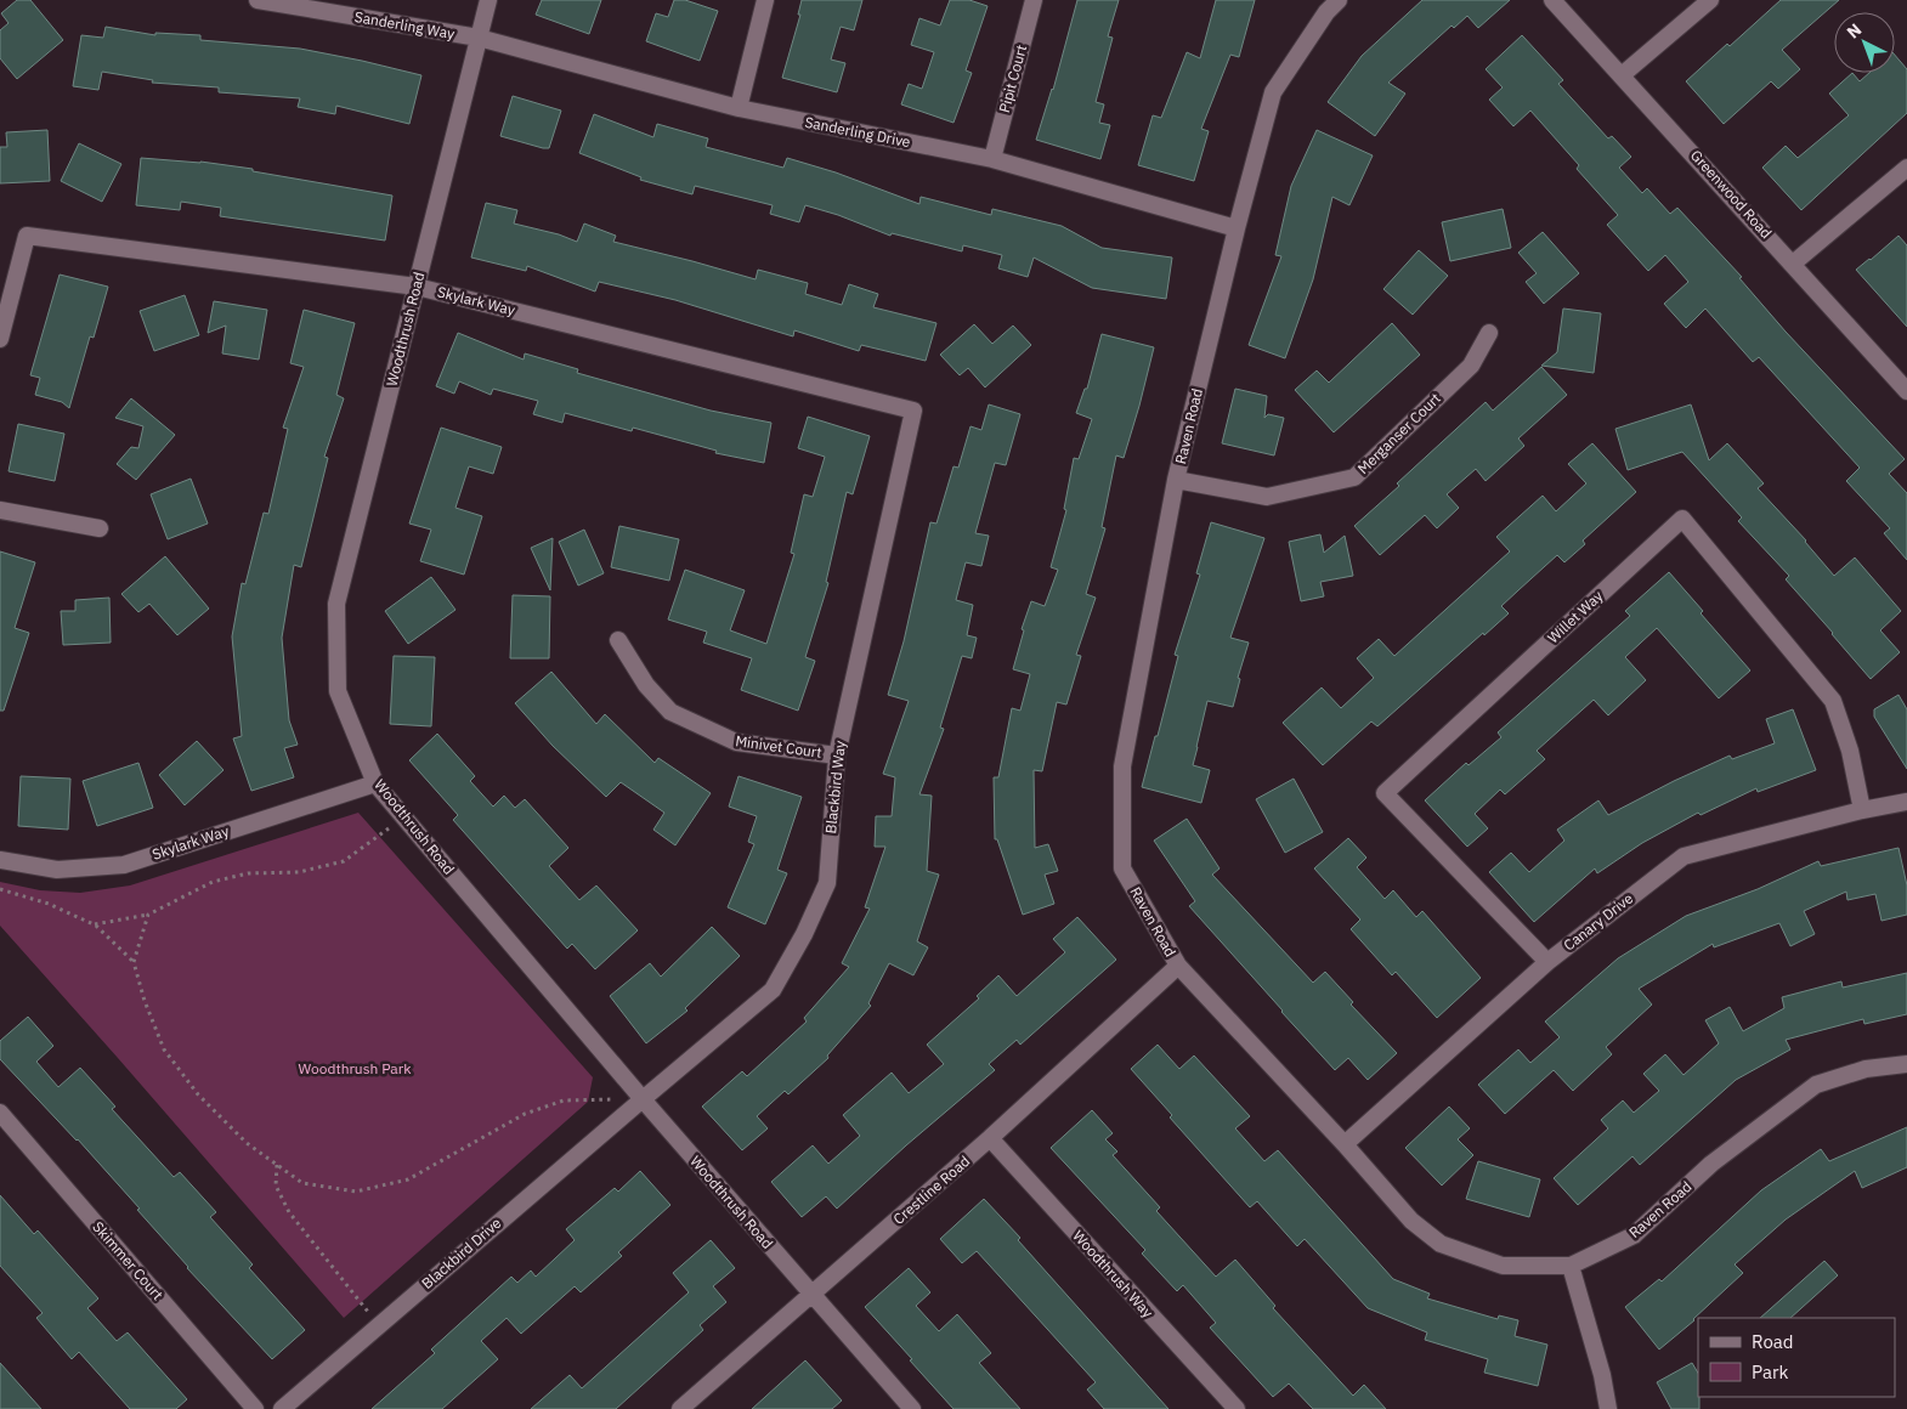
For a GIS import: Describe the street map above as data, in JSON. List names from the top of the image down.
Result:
{
  "streets": {
    "street": [
      "Sanderling Way",
      "Pipit Court",
      "Sanderling Drive",
      "Greenwood Road",
      "Skylark Way",
      "Woodthrush Road",
      "Raven Road",
      "Merganser Court",
      "Willet Way",
      "Minivet Court",
      "Blackbird Way",
      "Canary Drive",
      "Crestline Road",
      "Blackbird Drive",
      "Skimmer Court",
      "Woodthrush Way"
    ]
  },
  "crossings": [
    ["Sanderling Way", "Sanderling Drive"],
    ["Sanderling Way", "Woodthrush Road"],
    ["Pipit Court", "Sanderling Drive"],
    ["Sanderling Drive", "Woodthrush Road"],
    ["Sanderling Drive", "Raven Road"],
    ["Skylark Way", "Woodthrush Road"],
    ["Skylark Way", "Blackbird Way"],
    ["Woodthrush Road", "Blackbird Way"],
    ["Woodthrush Road", "Crestline Road"],
    ["Woodthrush Road", "Blackbird Drive"],
    ["Raven Road", "Merganser Court"],
    ["Raven Road", "Canary Drive"],
    ["Raven Road", "Crestline Road"],
    ["Willet Way", "Canary Drive"],
    ["Minivet Court", "Blackbird Way"],
    ["Blackbird Way", "Blackbird Drive"],
    ["Crestline Road", "Woodthrush Way"]
  ],
  "parks": ["Woodthrush Park"],
  "legend": ["Road", "Park"],
  "north": "top left"
}
